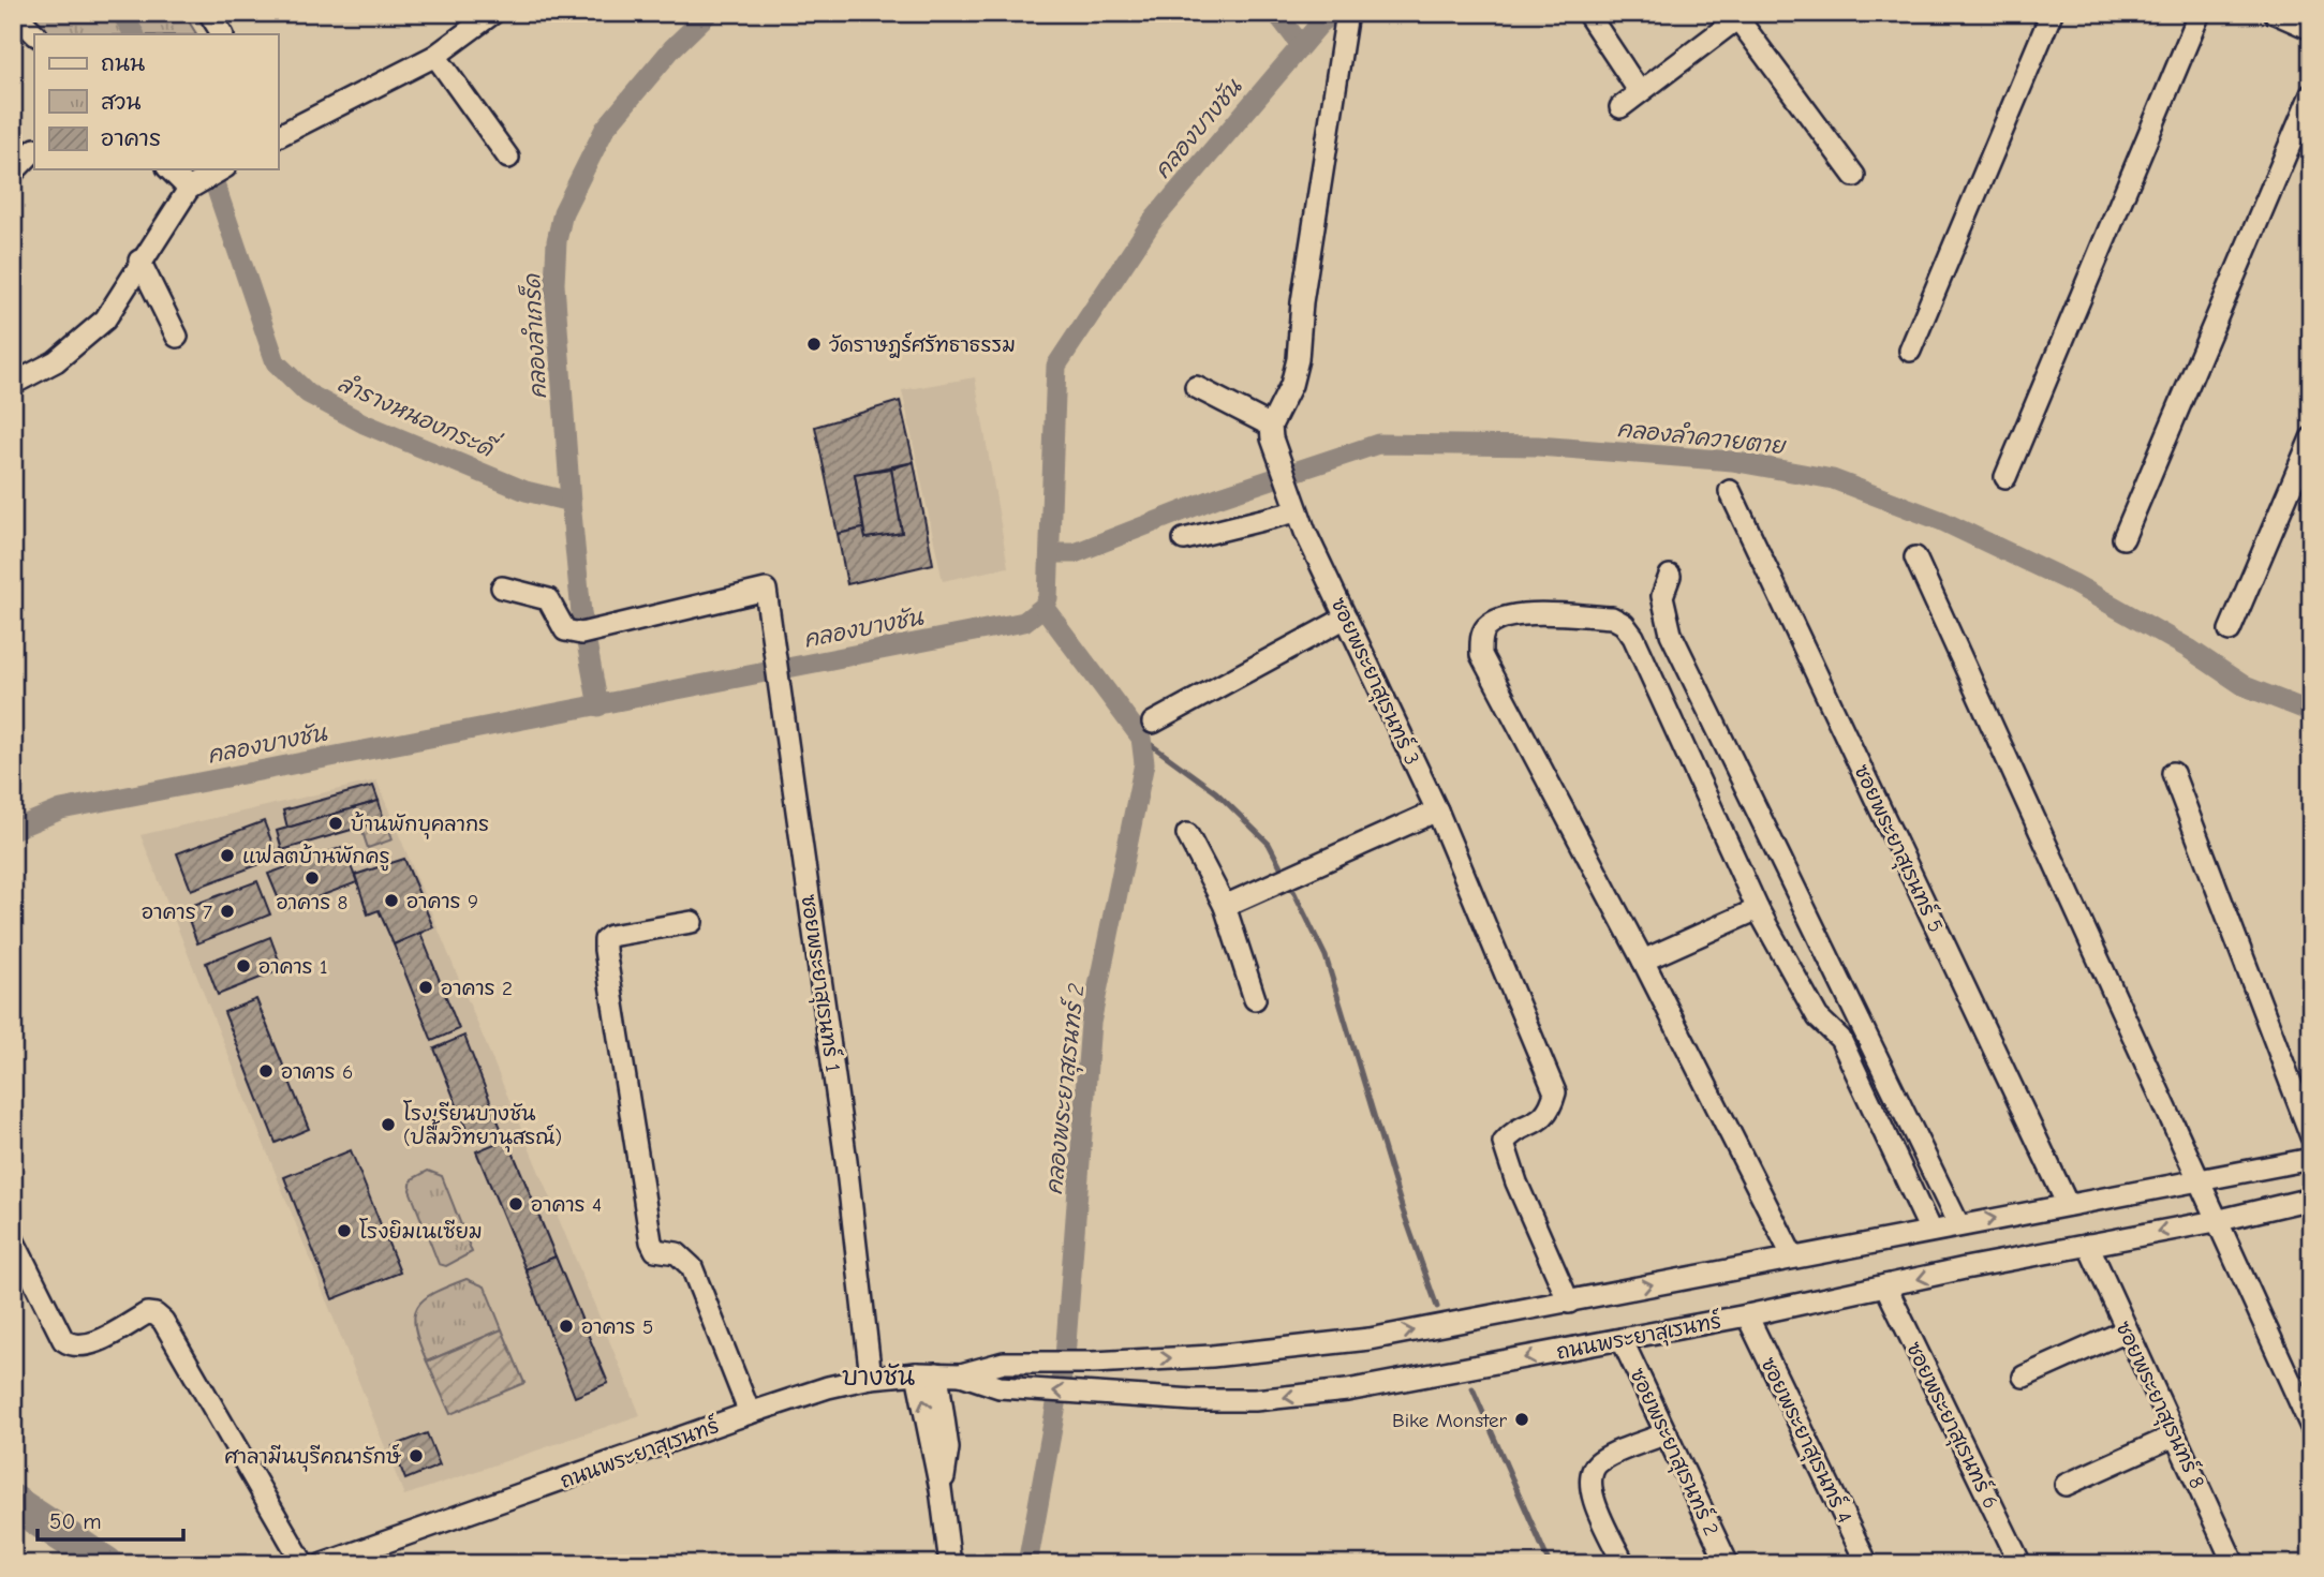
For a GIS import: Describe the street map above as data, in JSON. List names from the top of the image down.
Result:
{
  "streets": {
    "street": [
      "ซอยพระยาสุเรนทร์ 3",
      "ซอยพระยาสุเรนทร์ 5",
      "ซอยพระยาสุเรนทร์ 1",
      "ถนนพระยาสุเรนทร์",
      "ซอยพระยาสุเรนทร์ 8",
      "ซอยพระยาสุเรนทร์ 6",
      "ซอยพระยาสุเรนทร์ 4",
      "ซอยพระยาสุเรนทร์ 2"
    ]
  },
  "crossings": [
    ["ซอยพระยาสุเรนทร์ 3", "ถนนพระยาสุเรนทร์"],
    ["ซอยพระยาสุเรนทร์ 5", "ถนนพระยาสุเรนทร์"],
    ["ซอยพระยาสุเรนทร์ 1", "ถนนพระยาสุเรนทร์"],
    ["ถนนพระยาสุเรนทร์", "ซอยพระยาสุเรนทร์ 8"],
    ["ถนนพระยาสุเรนทร์", "ซอยพระยาสุเรนทร์ 6"],
    ["ถนนพระยาสุเรนทร์", "ซอยพระยาสุเรนทร์ 4"],
    ["ถนนพระยาสุเรนทร์", "ซอยพระยาสุเรนทร์ 2"]
  ],
  "districts": ["บางชัน"],
  "water": [
    "คลองบางชัน",
    "คลองลำเกร็ด",
    "ลำรางหนองกระดี่",
    "คลองลำควายตาย",
    "คลองพระยาสุเรนทร์ 2"
  ],
  "places": [
    "วัดราษฎร์ศรัทธาธรรม",
    "บ้านพักบุคลากร",
    "แฟลตบ้านพักครู",
    "อาคาร 8",
    "อาคาร 9",
    "อาคาร 7",
    "อาคาร 1",
    "อาคาร 2",
    "อาคาร 6",
    "โรงเรียนบางชัน (ปลื้มวิทยานุสรณ์)",
    "อาคาร 4",
    "โรงยิมเนเซียม",
    "อาคาร 5",
    "Bike Monster",
    "ศาลามีนบุรีคณารักษ์"
  ],
  "legend": ["ถนน", "สวน", "อาคาร"],
  "scale_bar": "50 m"
}
